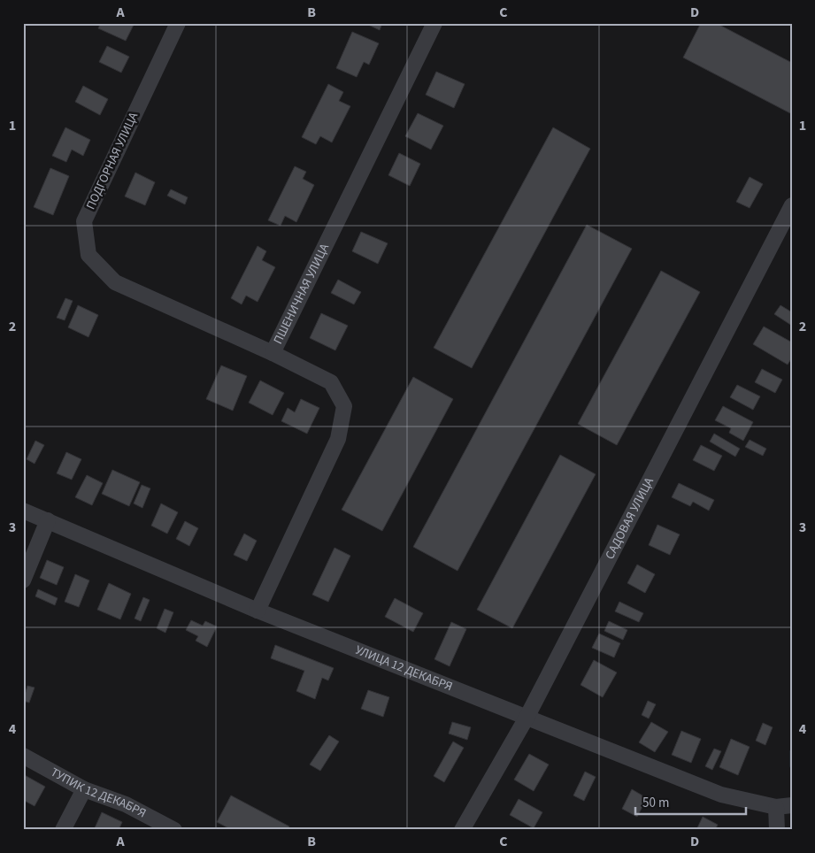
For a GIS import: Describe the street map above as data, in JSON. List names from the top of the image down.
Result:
{
  "streets": {
    "street": [
      "ПОДГОРНАЯ УЛИЦА",
      "ПШЕНИЧНАЯ УЛИЦА",
      "САДОВАЯ УЛИЦА",
      "УЛИЦА 12 ДЕКАБРЯ",
      "ТУПИК 12 ДЕКАБРЯ"
    ]
  },
  "crossings": [
    ["ПОДГОРНАЯ УЛИЦА", "ПШЕНИЧНАЯ УЛИЦА"],
    ["ПШЕНИЧНАЯ УЛИЦА", "УЛИЦА 12 ДЕКАБРЯ"],
    ["САДОВАЯ УЛИЦА", "УЛИЦА 12 ДЕКАБРЯ"]
  ],
  "scale_bar": "50 m",
  "grid": {
    "columns": [
      "A",
      "B",
      "C",
      "D"
    ],
    "rows": [
      "1",
      "2",
      "3",
      "4"
    ]
  }
}
